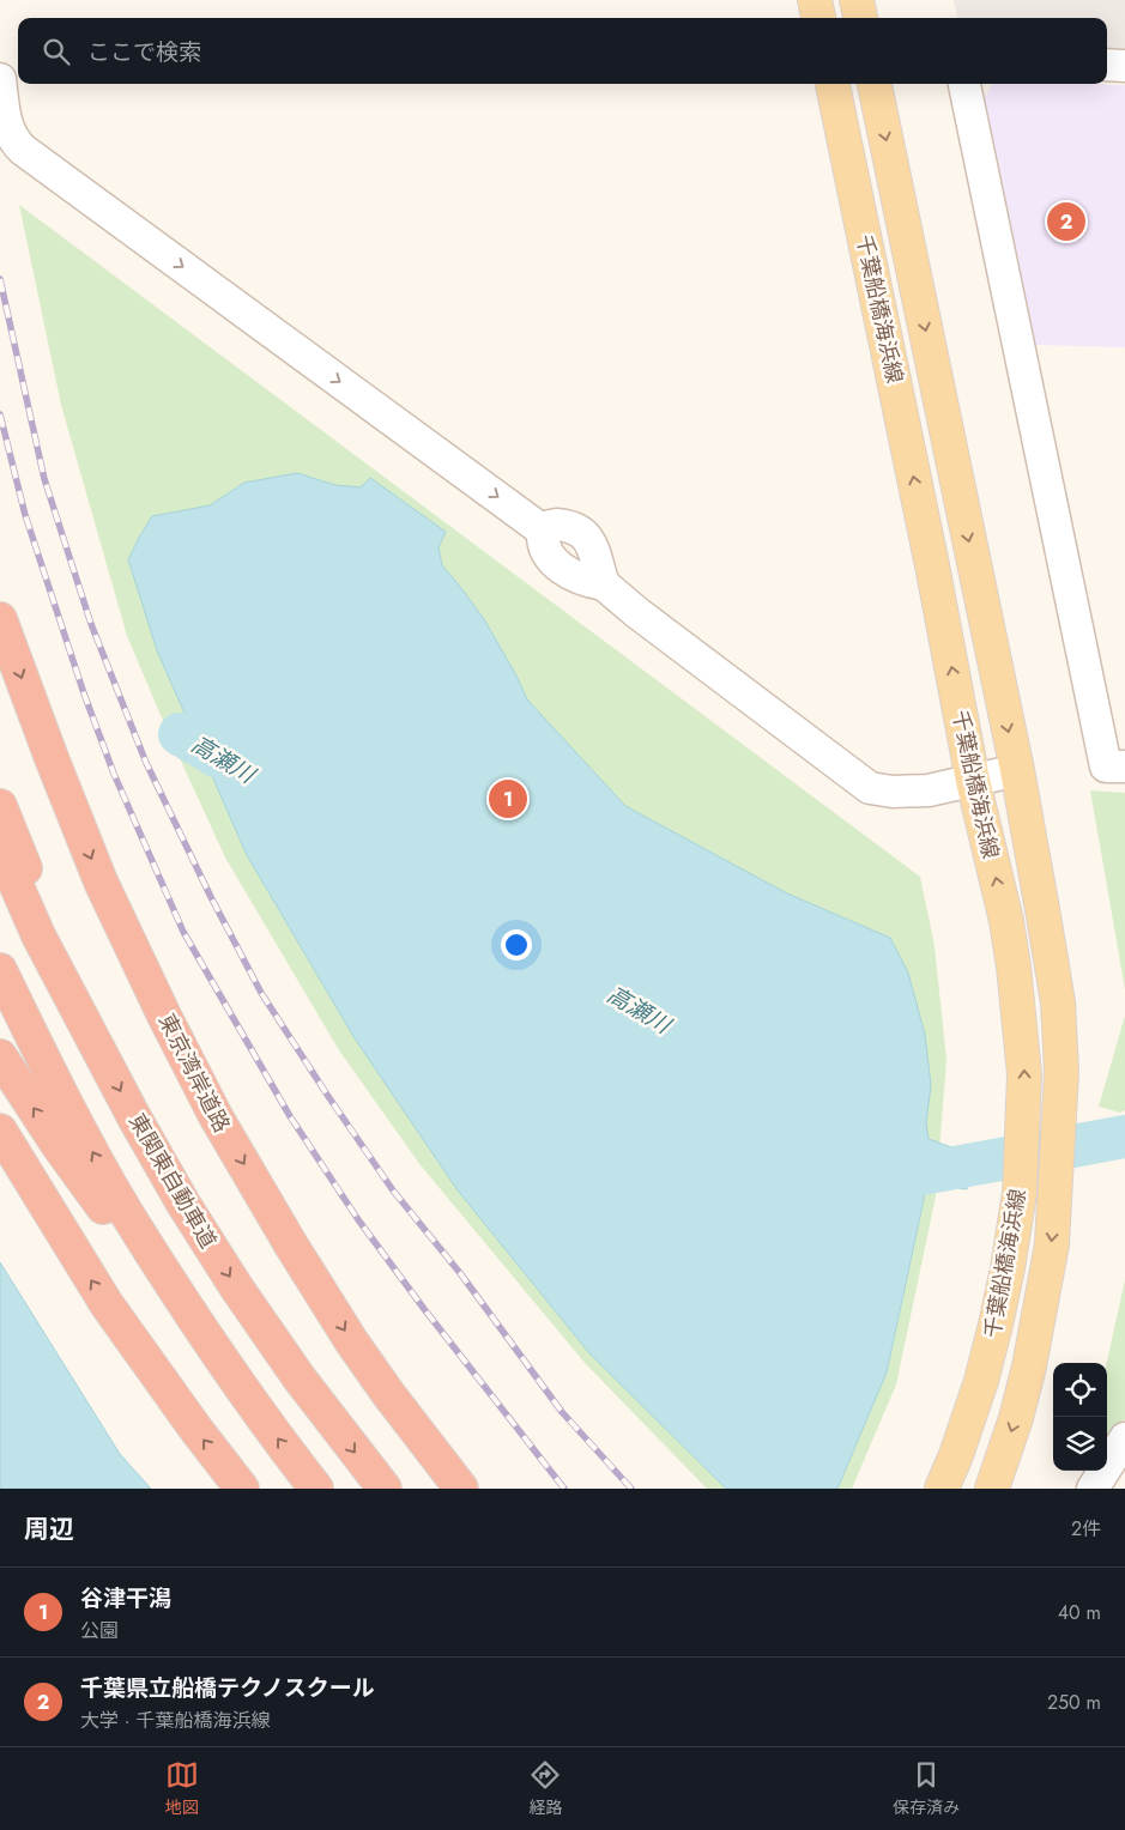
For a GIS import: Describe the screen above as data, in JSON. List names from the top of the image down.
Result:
{
  "streets": {
    "highway": ["東京湾岸道路", "東関東自動車道"],
    "main road": ["千葉船橋海浜線"]
  },
  "water": ["高瀬川"],
  "page": {
    "search": "ここで検索",
    "pins": ["2", "1"],
    "heading": ["周辺", "2件"],
    "list": [
      {
        "mark": "1",
        "name": "谷津干潟",
        "note": "公園",
        "value": "40 m"
      },
      {
        "mark": "2",
        "name": "千葉県立船橋テクノスクール",
        "note": "大学 · 千葉船橋海浜線",
        "value": "250 m"
      }
    ],
    "nav": ["地図", "経路", "保存済み"]
  }
}
